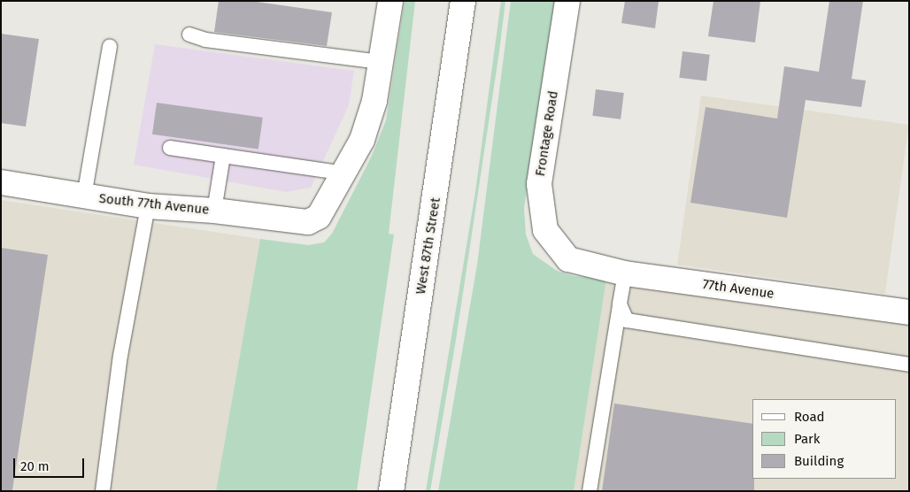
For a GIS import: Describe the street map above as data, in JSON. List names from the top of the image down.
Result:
{
  "streets": {
    "street": [
      "Frontage Road",
      "South 77th Avenue",
      "West 87th Street",
      "77th Avenue"
    ]
  },
  "crossings": [
    ["Frontage Road", "77th Avenue"]
  ],
  "legend": ["Road", "Park", "Building"],
  "scale_bar": "20 m"
}
